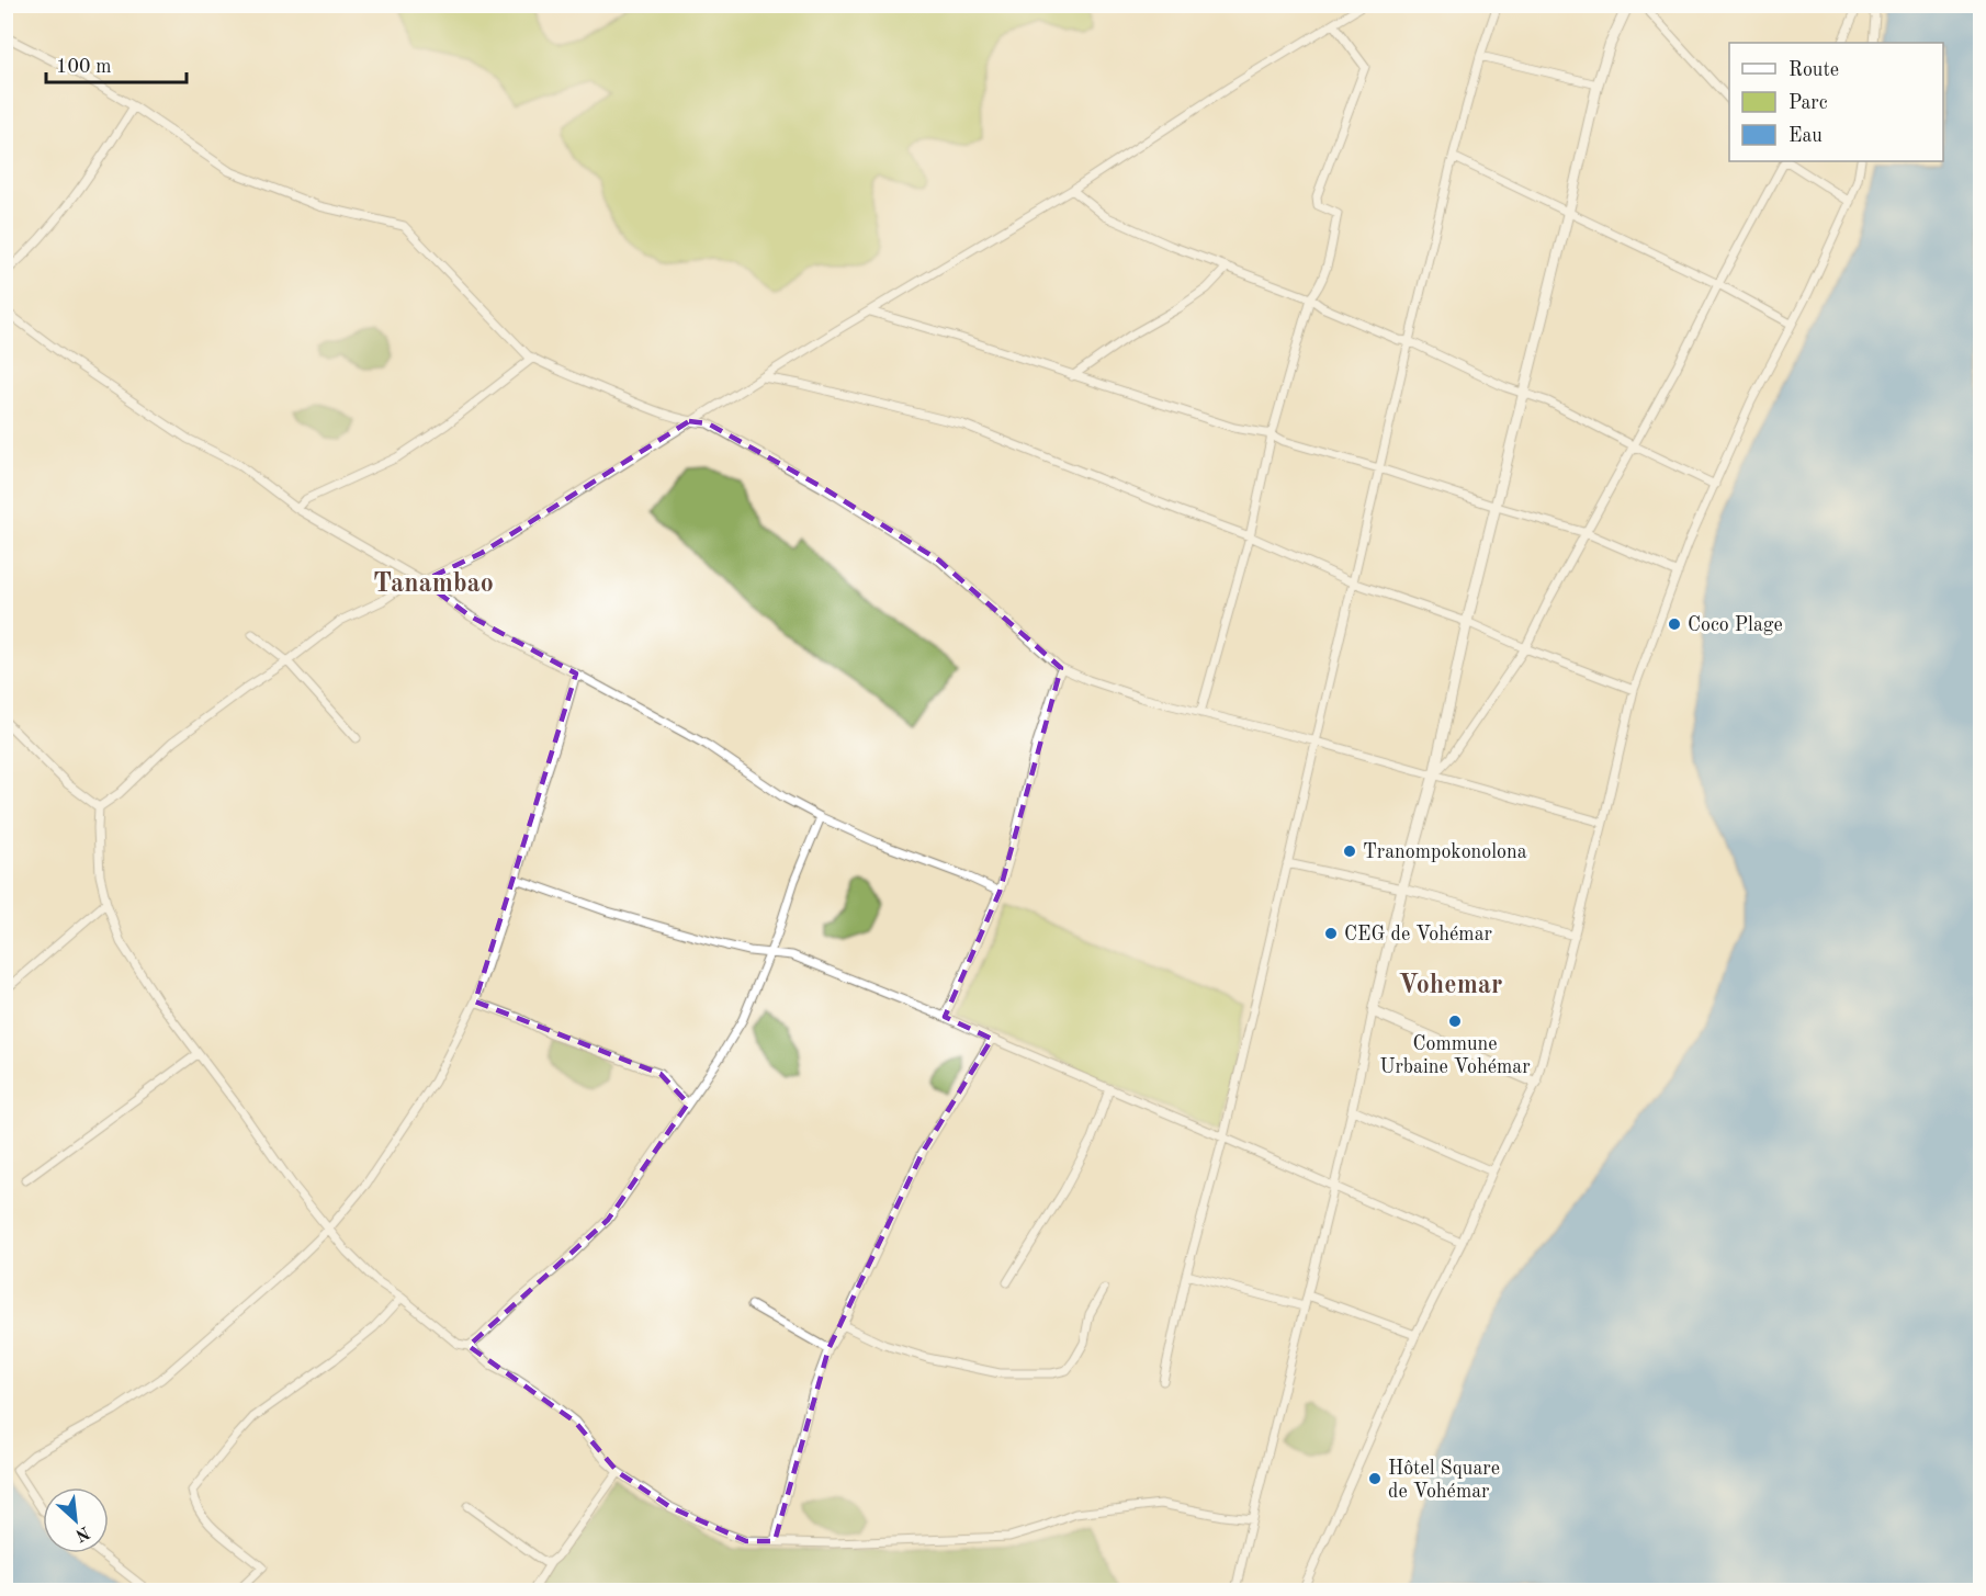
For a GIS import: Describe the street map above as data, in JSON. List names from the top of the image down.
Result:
{
  "districts": ["Tanambao", "Vohemar"],
  "places": [
    "Coco Plage",
    "Tranompokonolona",
    "CEG de Vohémar",
    "Commune Urbaine Vohémar",
    "Hôtel Square de Vohémar"
  ],
  "legend": ["Route", "Parc", "Eau"],
  "scale_bar": "100 m",
  "north": "bottom right"
}
